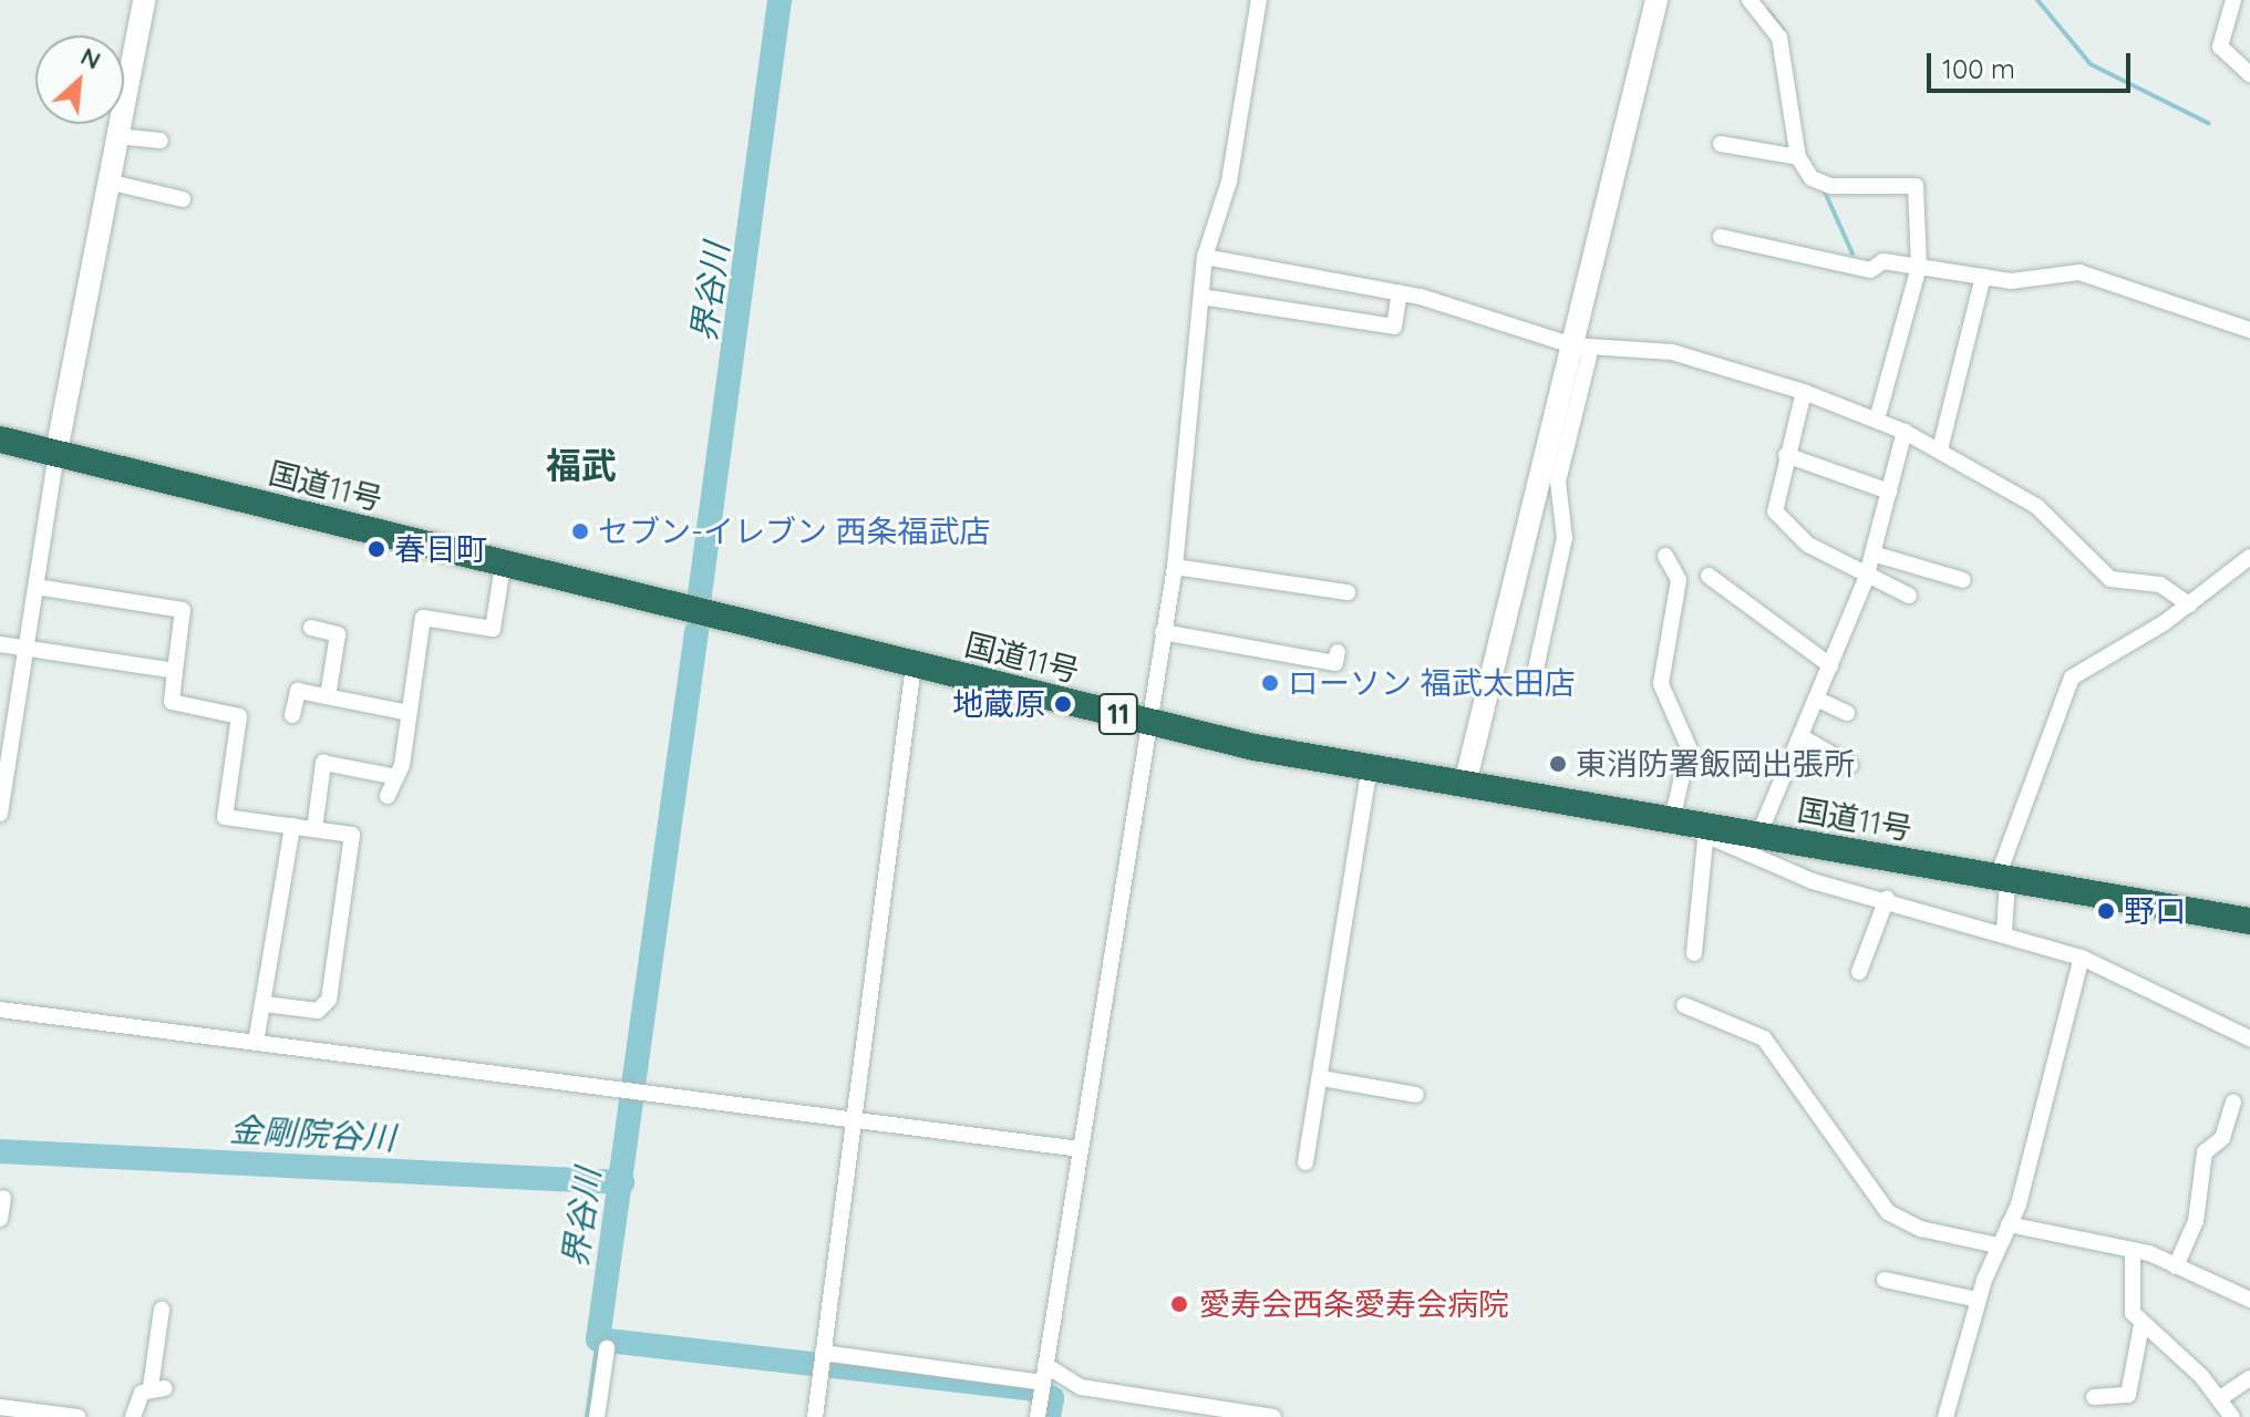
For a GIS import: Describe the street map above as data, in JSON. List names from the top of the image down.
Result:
{
  "streets": {
    "highway": ["国道11号", "11"]
  },
  "districts": ["福武"],
  "water": ["界谷川", "金剛院谷川"],
  "places": [
    "セブン-イレブン 西条福武店",
    "春日町",
    "ローソン 福武太田店",
    "地蔵原",
    "東消防署飯岡出張所",
    "野口",
    "愛寿会西条愛寿会病院"
  ],
  "scale_bar": "100 m",
  "north": "top right"
}
